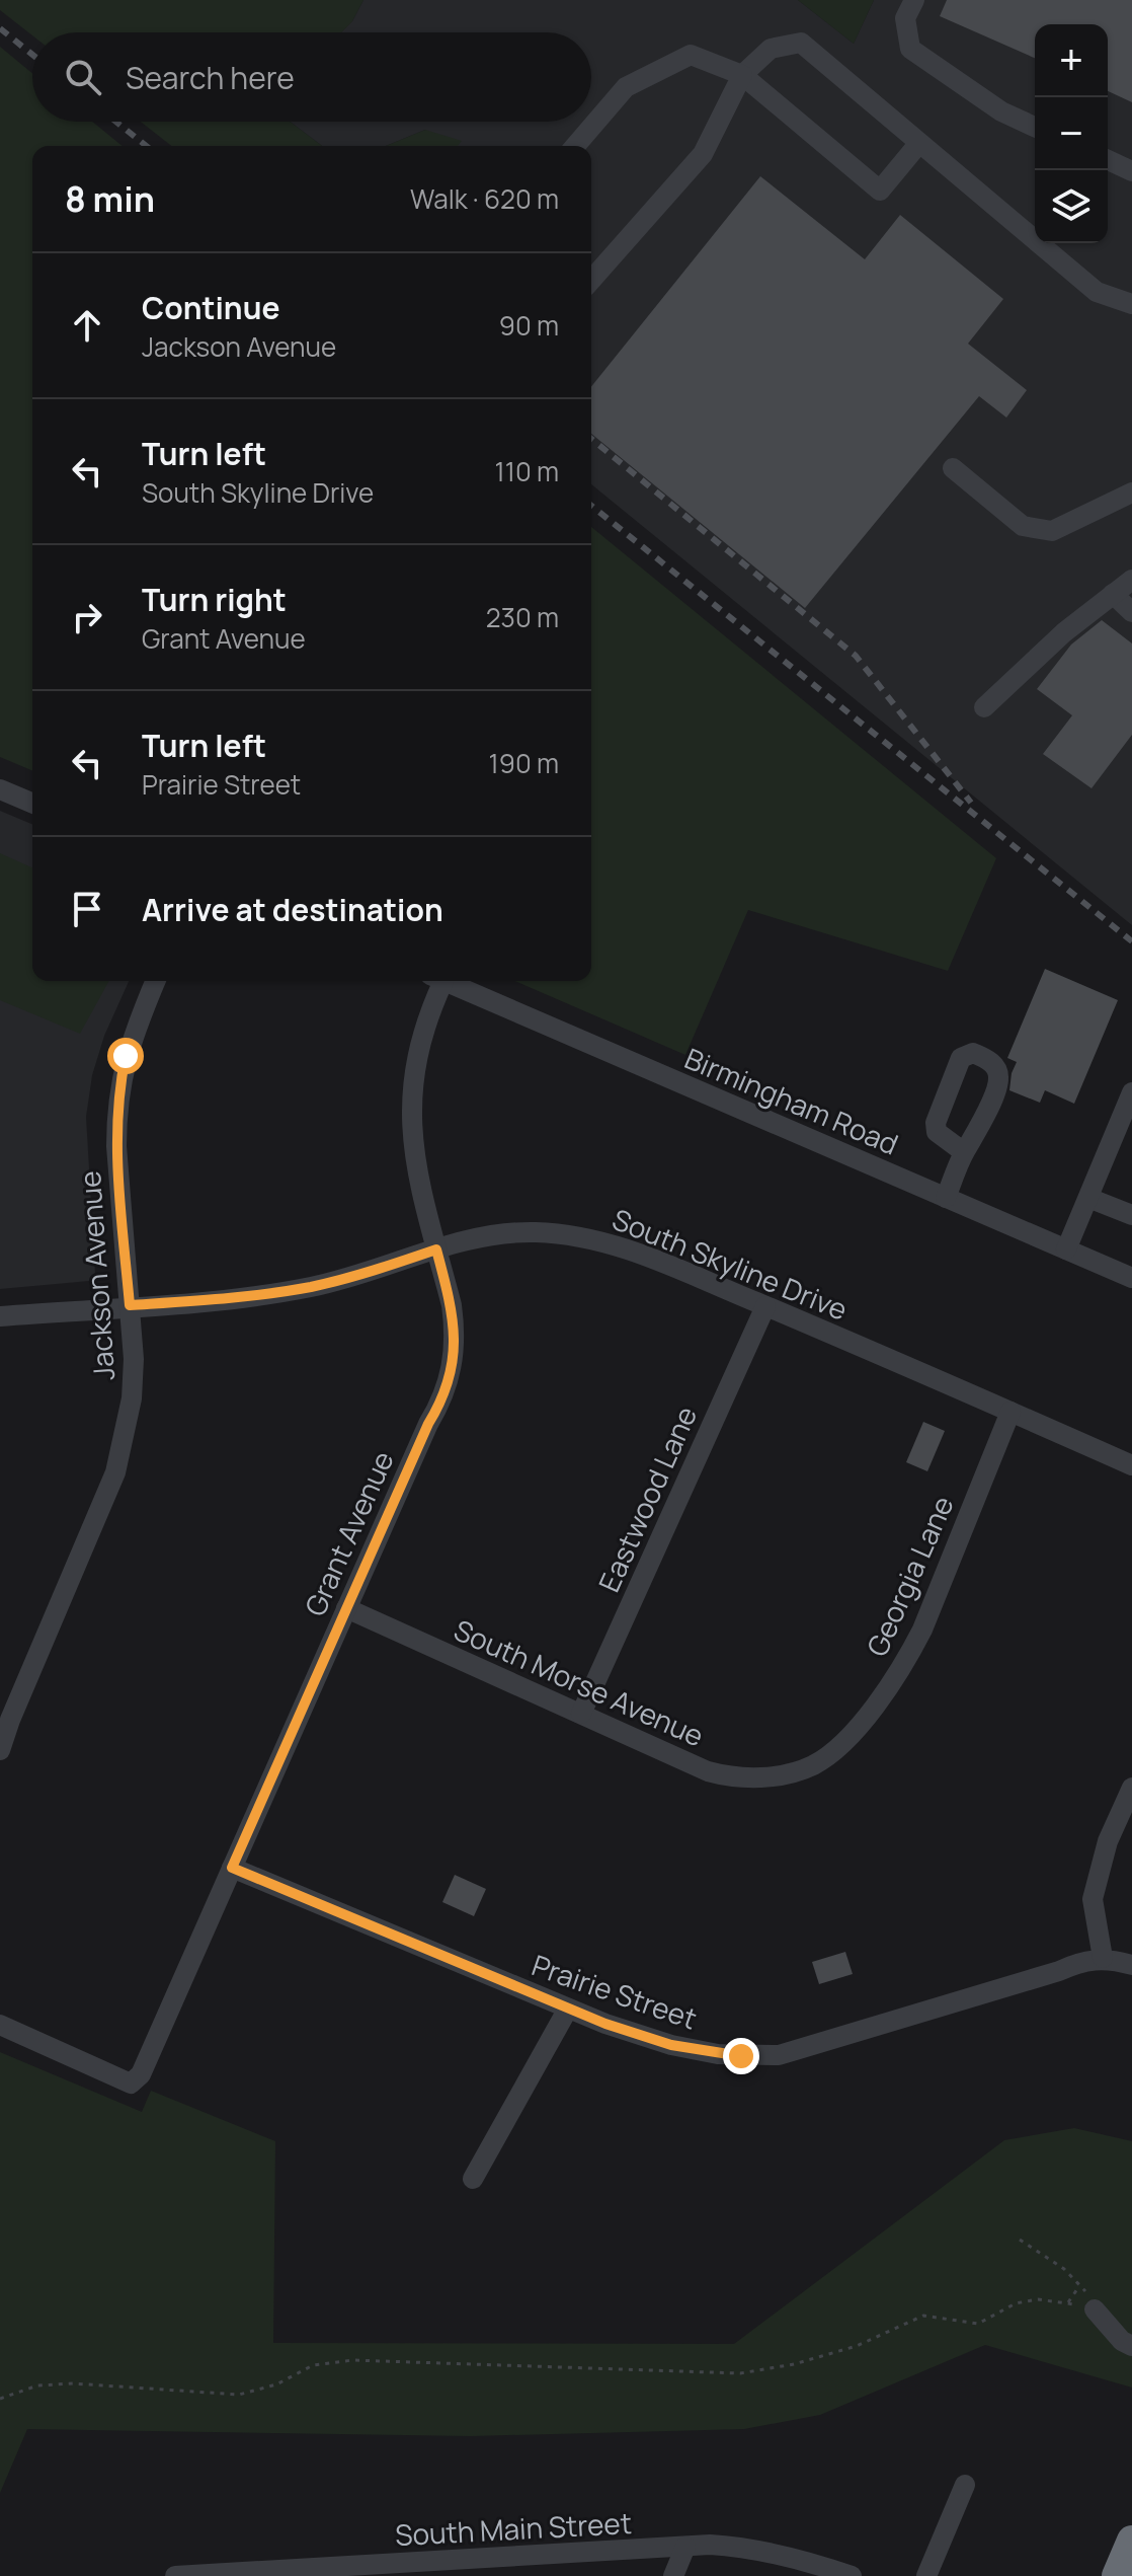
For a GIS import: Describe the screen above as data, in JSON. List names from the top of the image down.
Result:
{
  "streets": {
    "street": [
      "Birmingham Road",
      "South Skyline Drive",
      "Jackson Avenue",
      "Eastwood Lane",
      "Grant Avenue",
      "Georgia Lane",
      "South Morse Avenue",
      "Prairie Street",
      "South Main Street"
    ]
  },
  "crossings": [
    ["South Skyline Drive", "Jackson Avenue"],
    ["South Skyline Drive", "Eastwood Lane"],
    ["South Skyline Drive", "Grant Avenue"],
    ["South Skyline Drive", "Georgia Lane"],
    ["Eastwood Lane", "South Morse Avenue"],
    ["Grant Avenue", "South Morse Avenue"],
    ["Grant Avenue", "Prairie Street"],
    ["Georgia Lane", "South Morse Avenue"]
  ],
  "page": {
    "map_buttons": ["+", "−"],
    "search": "Search here",
    "heading": ["8 min", "Walk · 620 m"],
    "list": [
      ["Continue", "Jackson Avenue", "90 m"],
      ["Turn left", "South Skyline Drive", "110 m"],
      ["Turn right", "Grant Avenue", "230 m"],
      ["Turn left", "Prairie Street", "190 m"],
      "Arrive at destination"
    ]
  }
}
